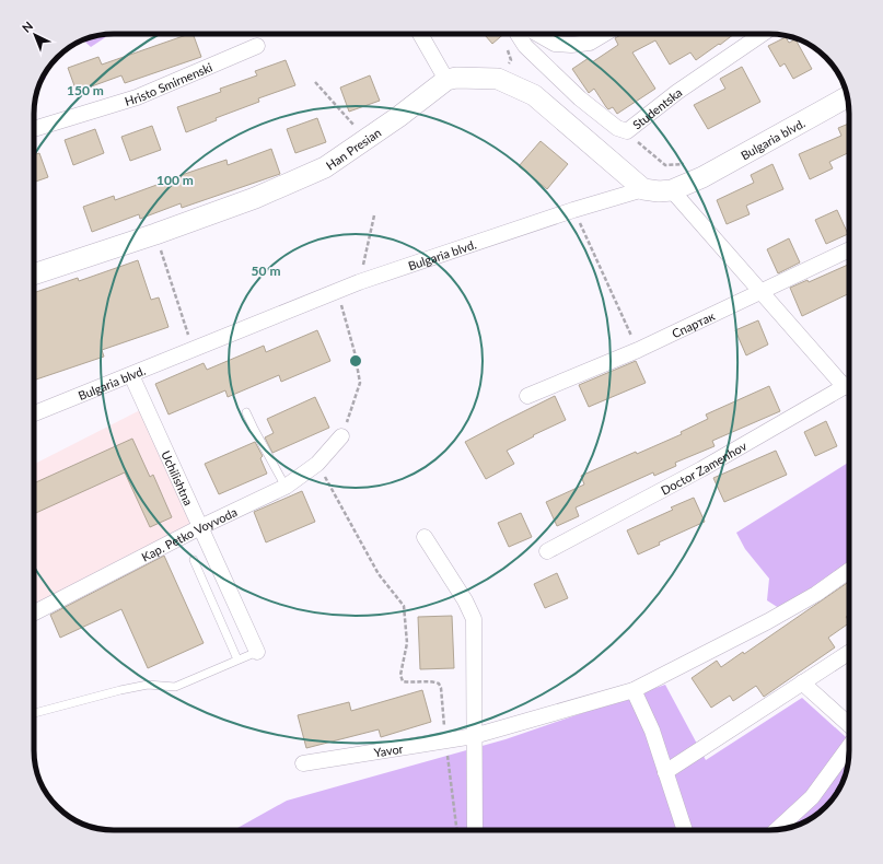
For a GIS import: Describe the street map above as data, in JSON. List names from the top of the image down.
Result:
{
  "streets": {
    "street": [
      "Hristo Smirnenski",
      "Studentska",
      "Bulgaria blvd.",
      "Han Presian",
      "Спартак",
      "Doctor Zamenhov",
      "Uchilishtna",
      "Kap. Petko Voyvoda",
      "Yavor"
    ]
  },
  "crossings": [
    ["Bulgaria blvd.", "Uchilishtna"],
    ["Uchilishtna", "Kap. Petko Voyvoda"]
  ],
  "north": "top left",
  "rings": ["150 m", "100 m", "50 m"]
}
